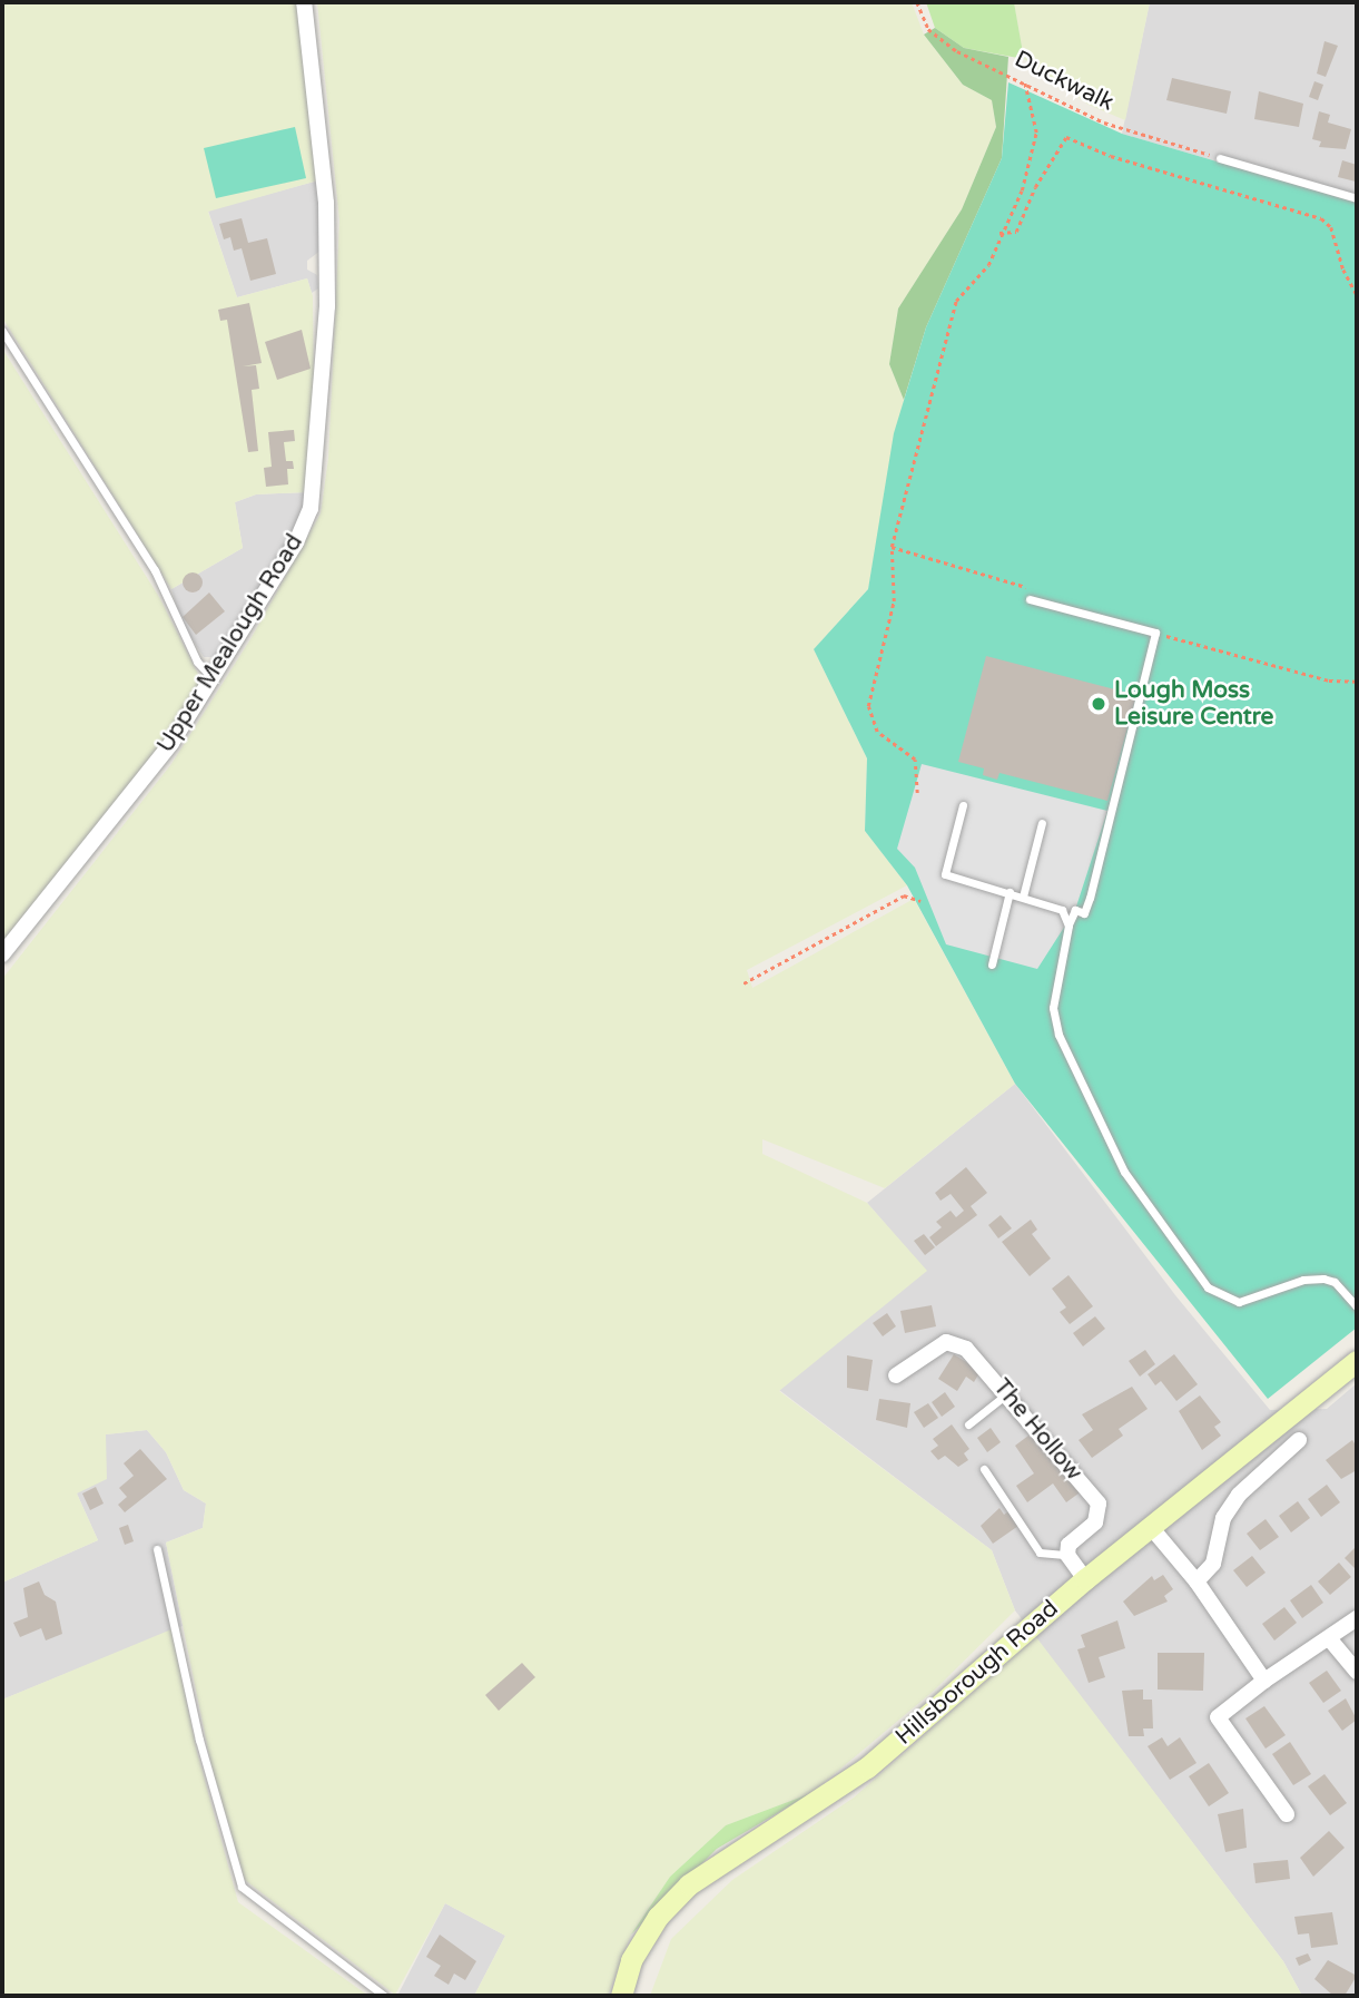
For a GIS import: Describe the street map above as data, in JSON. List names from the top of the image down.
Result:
{
  "streets": {
    "main road": ["Hillsborough Road"],
    "street": ["Upper Mealough Road", "The Hollow"],
    "path": ["Duckwalk"]
  },
  "places": ["Lough Moss Leisure Centre"]
}
